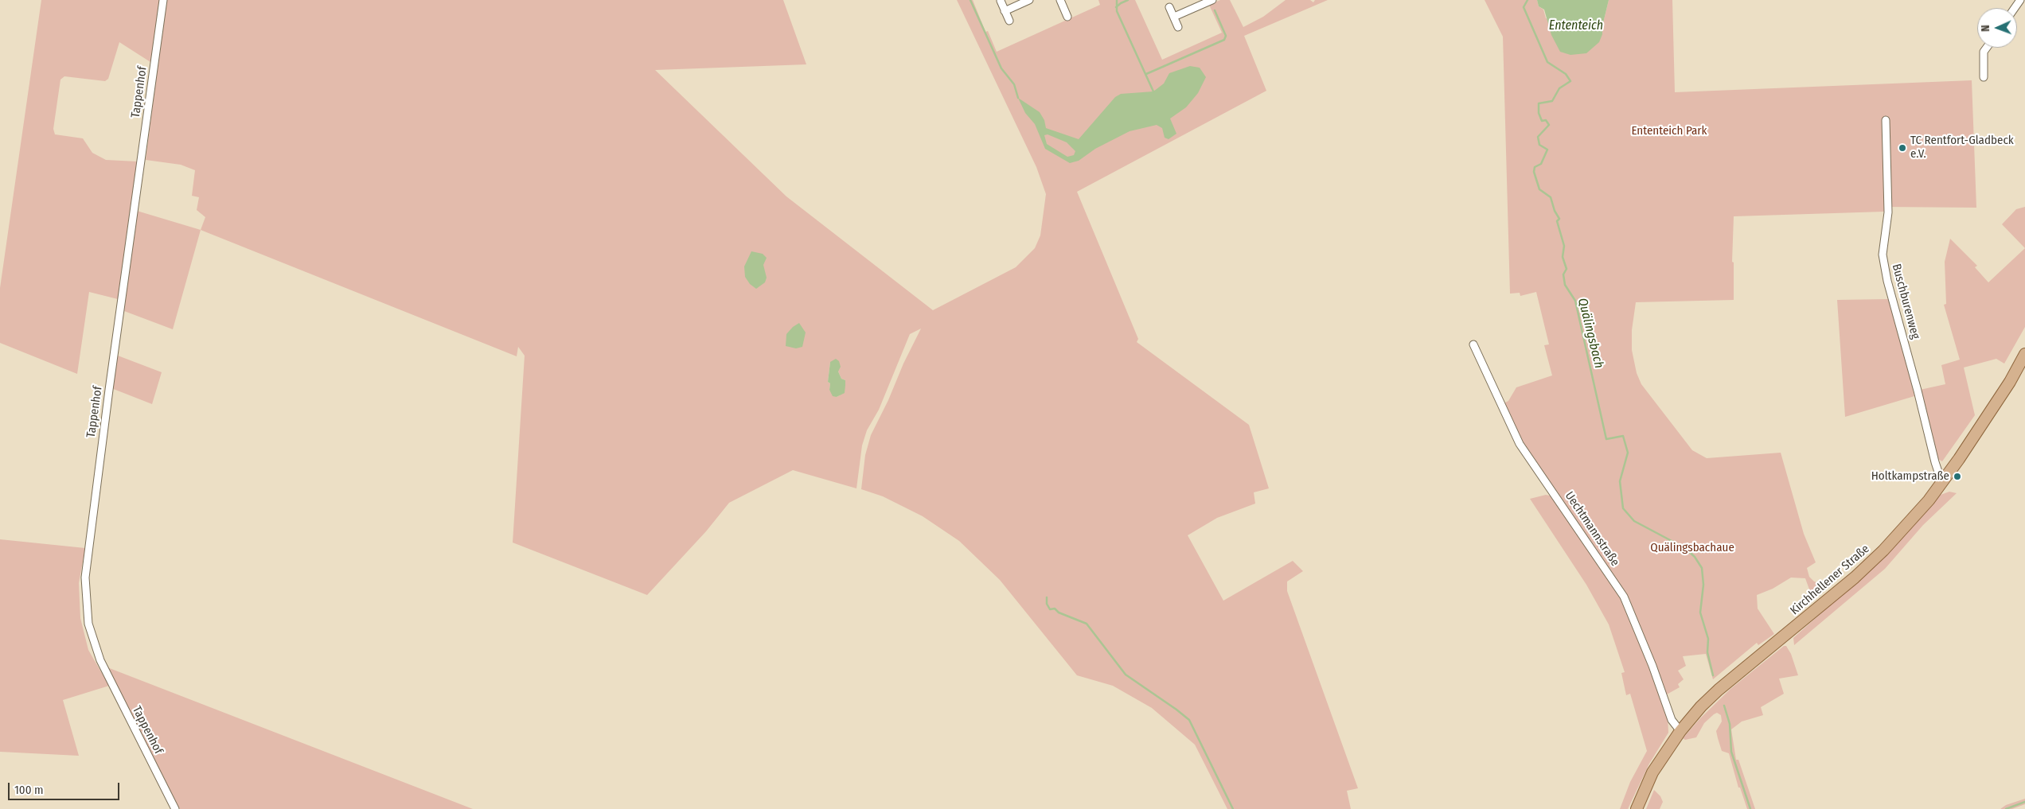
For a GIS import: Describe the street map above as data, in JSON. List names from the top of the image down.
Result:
{
  "streets": {
    "main road": ["Kirchhellener Straße"],
    "street": ["Tappenhof", "Buschburenweg", "Uechtmannstraße"]
  },
  "crossings": [
    ["Buschburenweg", "Kirchhellener Straße"],
    ["Uechtmannstraße", "Kirchhellener Straße"]
  ],
  "water": ["Ententeich", "Quälingsbach"],
  "parks": ["Ententeich Park", "Quälingsbachaue"],
  "places": ["TC Rentfort-Gladbeck e.V.", "Holtkampstraße"],
  "scale_bar": "100 m",
  "north": "left"
}
